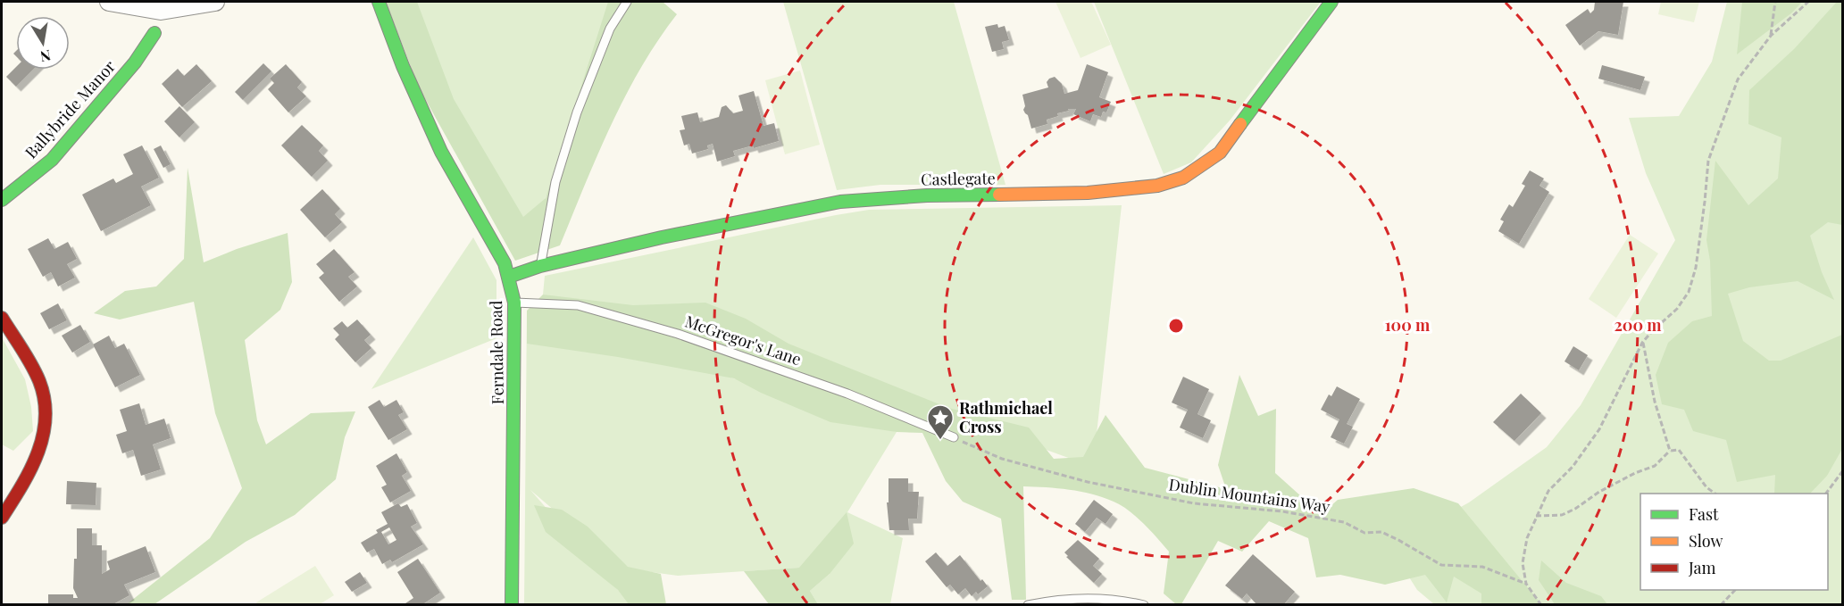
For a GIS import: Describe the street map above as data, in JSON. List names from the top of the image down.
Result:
{
  "streets": {
    "street": ["Ballybride Manor", "Castlegate", "Ferndale Road"],
    "lane": ["McGregor's Lane"],
    "path": ["Dublin Mountains Way"]
  },
  "crossings": [
    ["Castlegate", "Ferndale Road"],
    ["McGregor's Lane", "Ferndale Road"],
    ["McGregor's Lane", "Dublin Mountains Way"]
  ],
  "places": {
    "place": ["Rathmichael Cross"]
  },
  "legend": ["Fast", "Slow", "Jam"],
  "north": "bottom",
  "rings": ["100 m", "200 m"]
}
